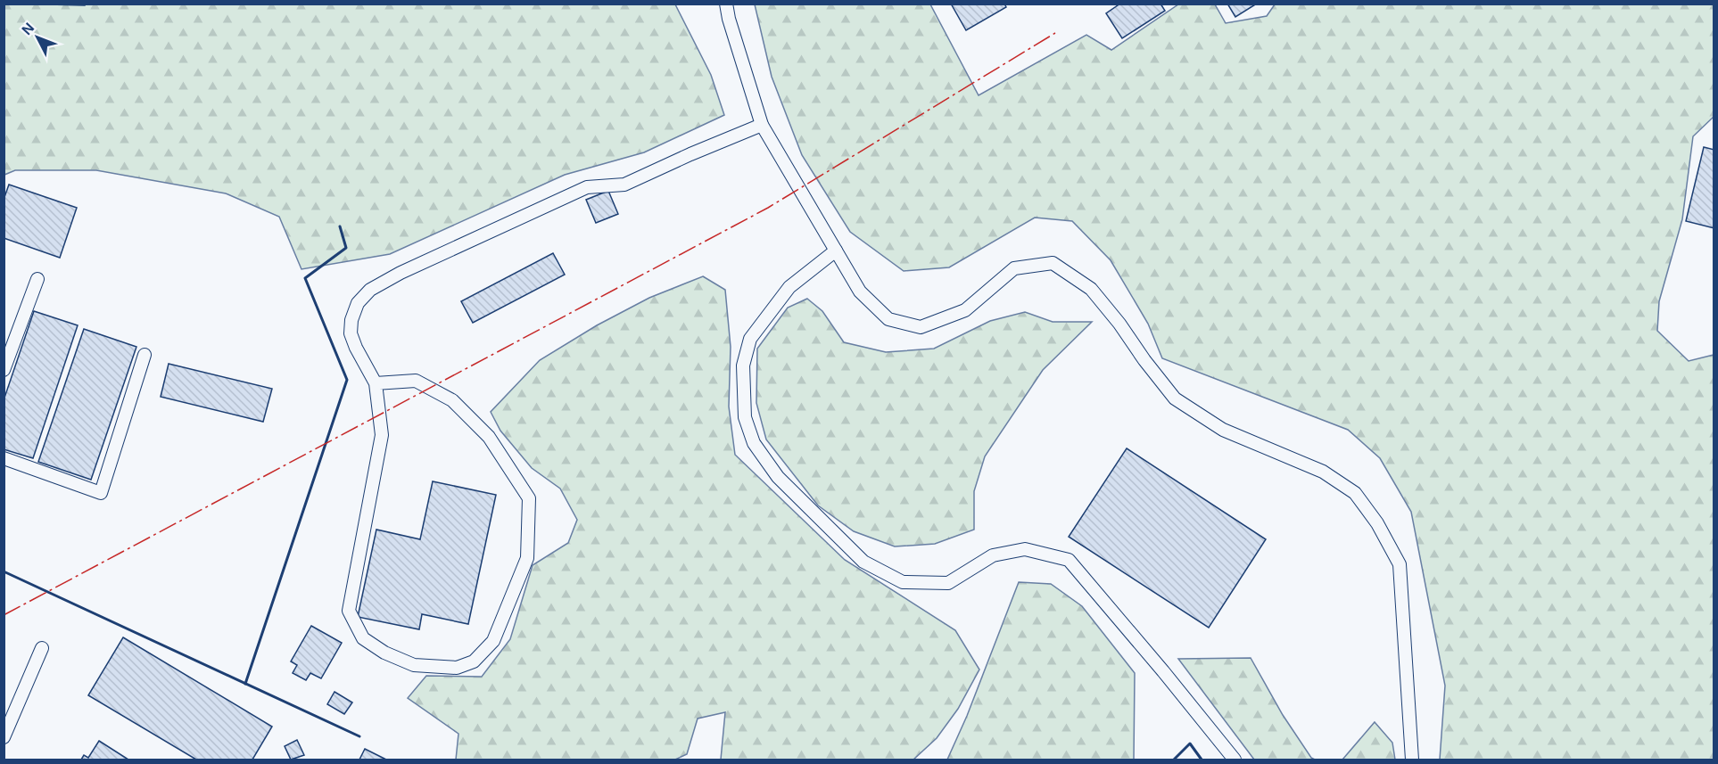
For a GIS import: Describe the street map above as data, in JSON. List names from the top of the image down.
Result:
{
  "north": "top left"
}
